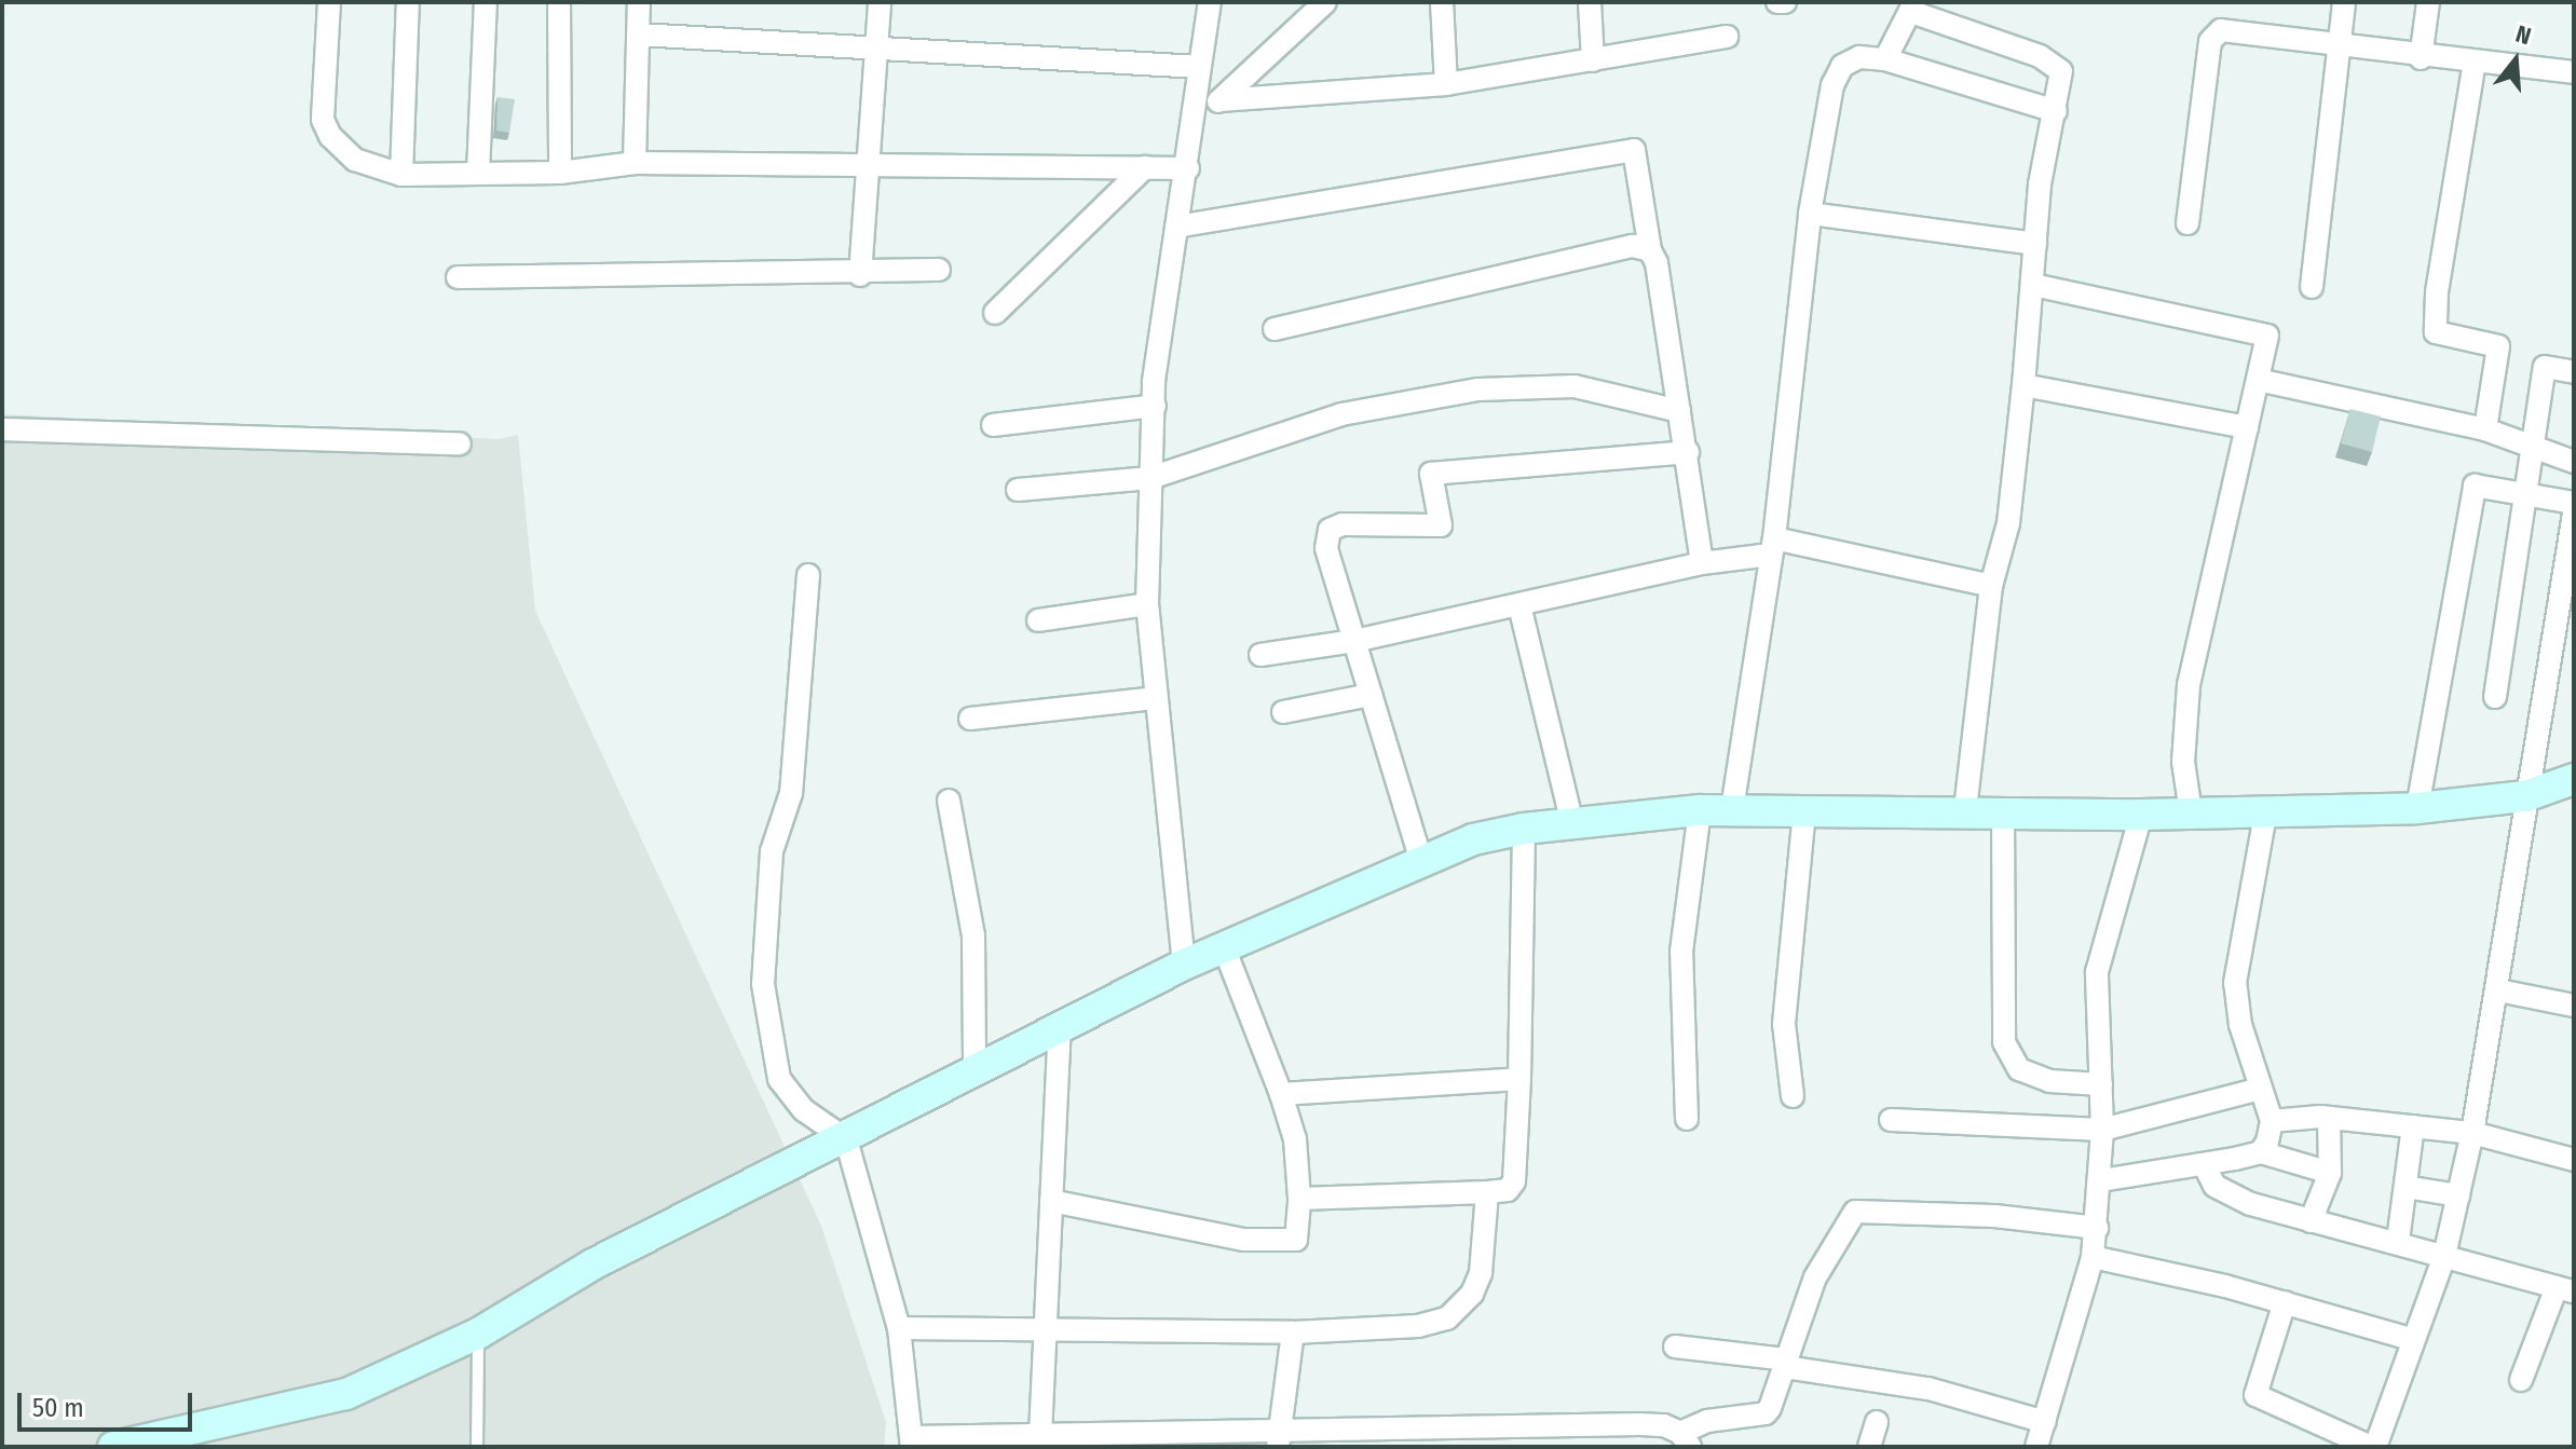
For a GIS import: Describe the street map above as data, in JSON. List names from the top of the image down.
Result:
{
  "scale_bar": "50 m",
  "north": "top"
}
